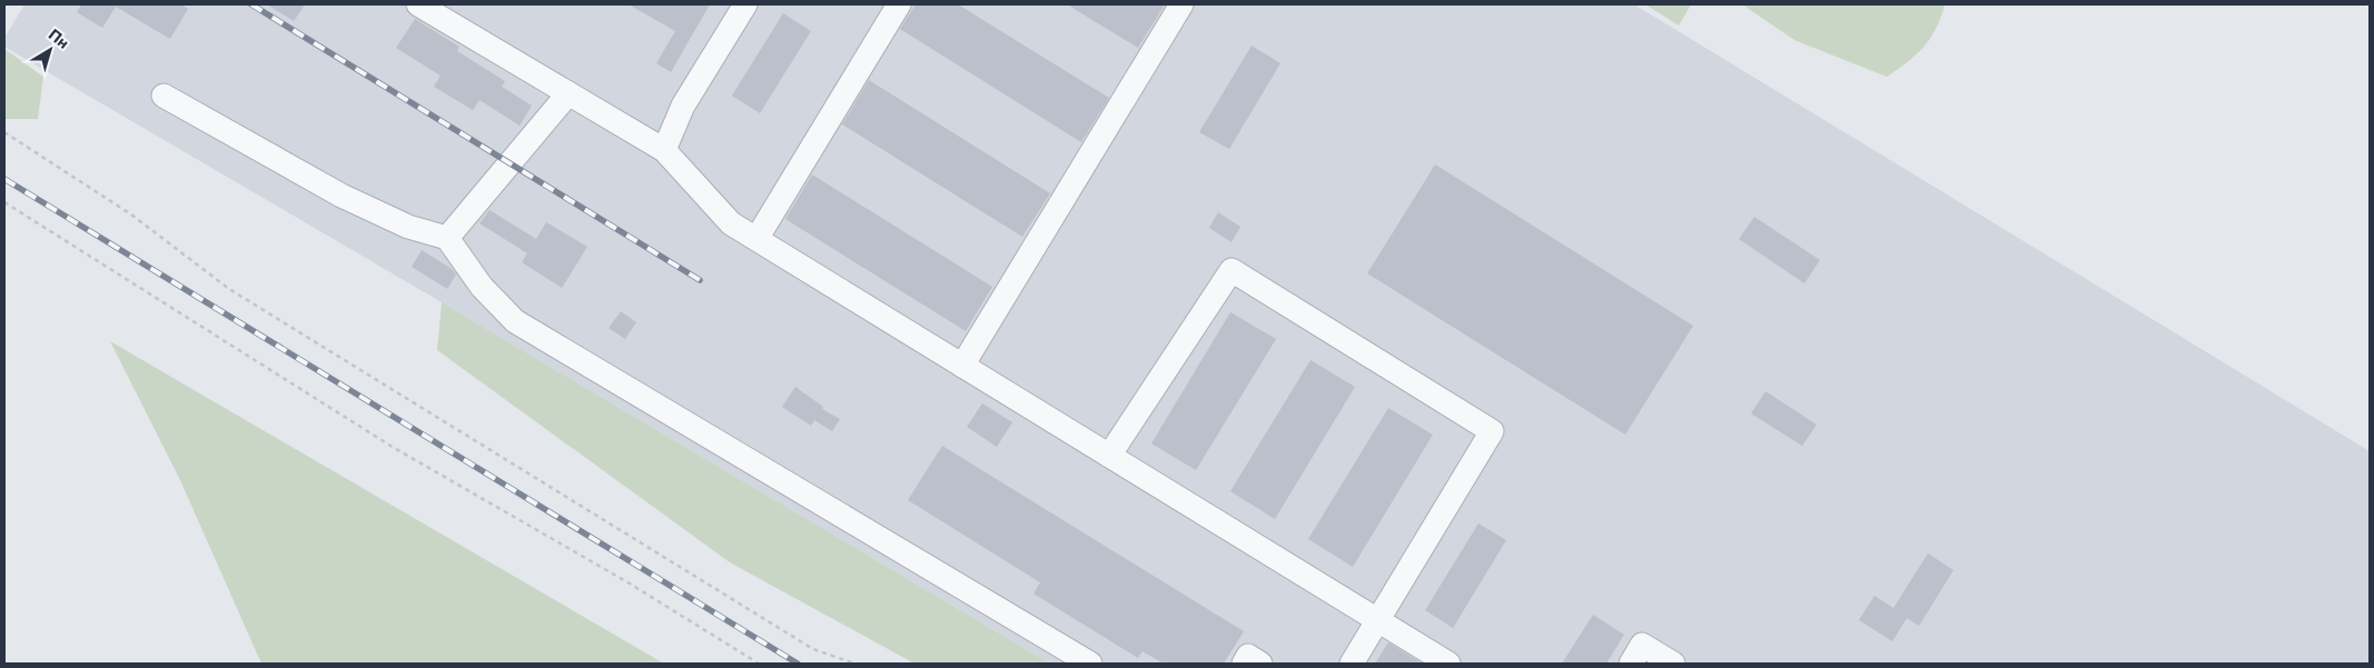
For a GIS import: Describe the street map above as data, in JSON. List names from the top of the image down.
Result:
{
  "north": "top right"
}
